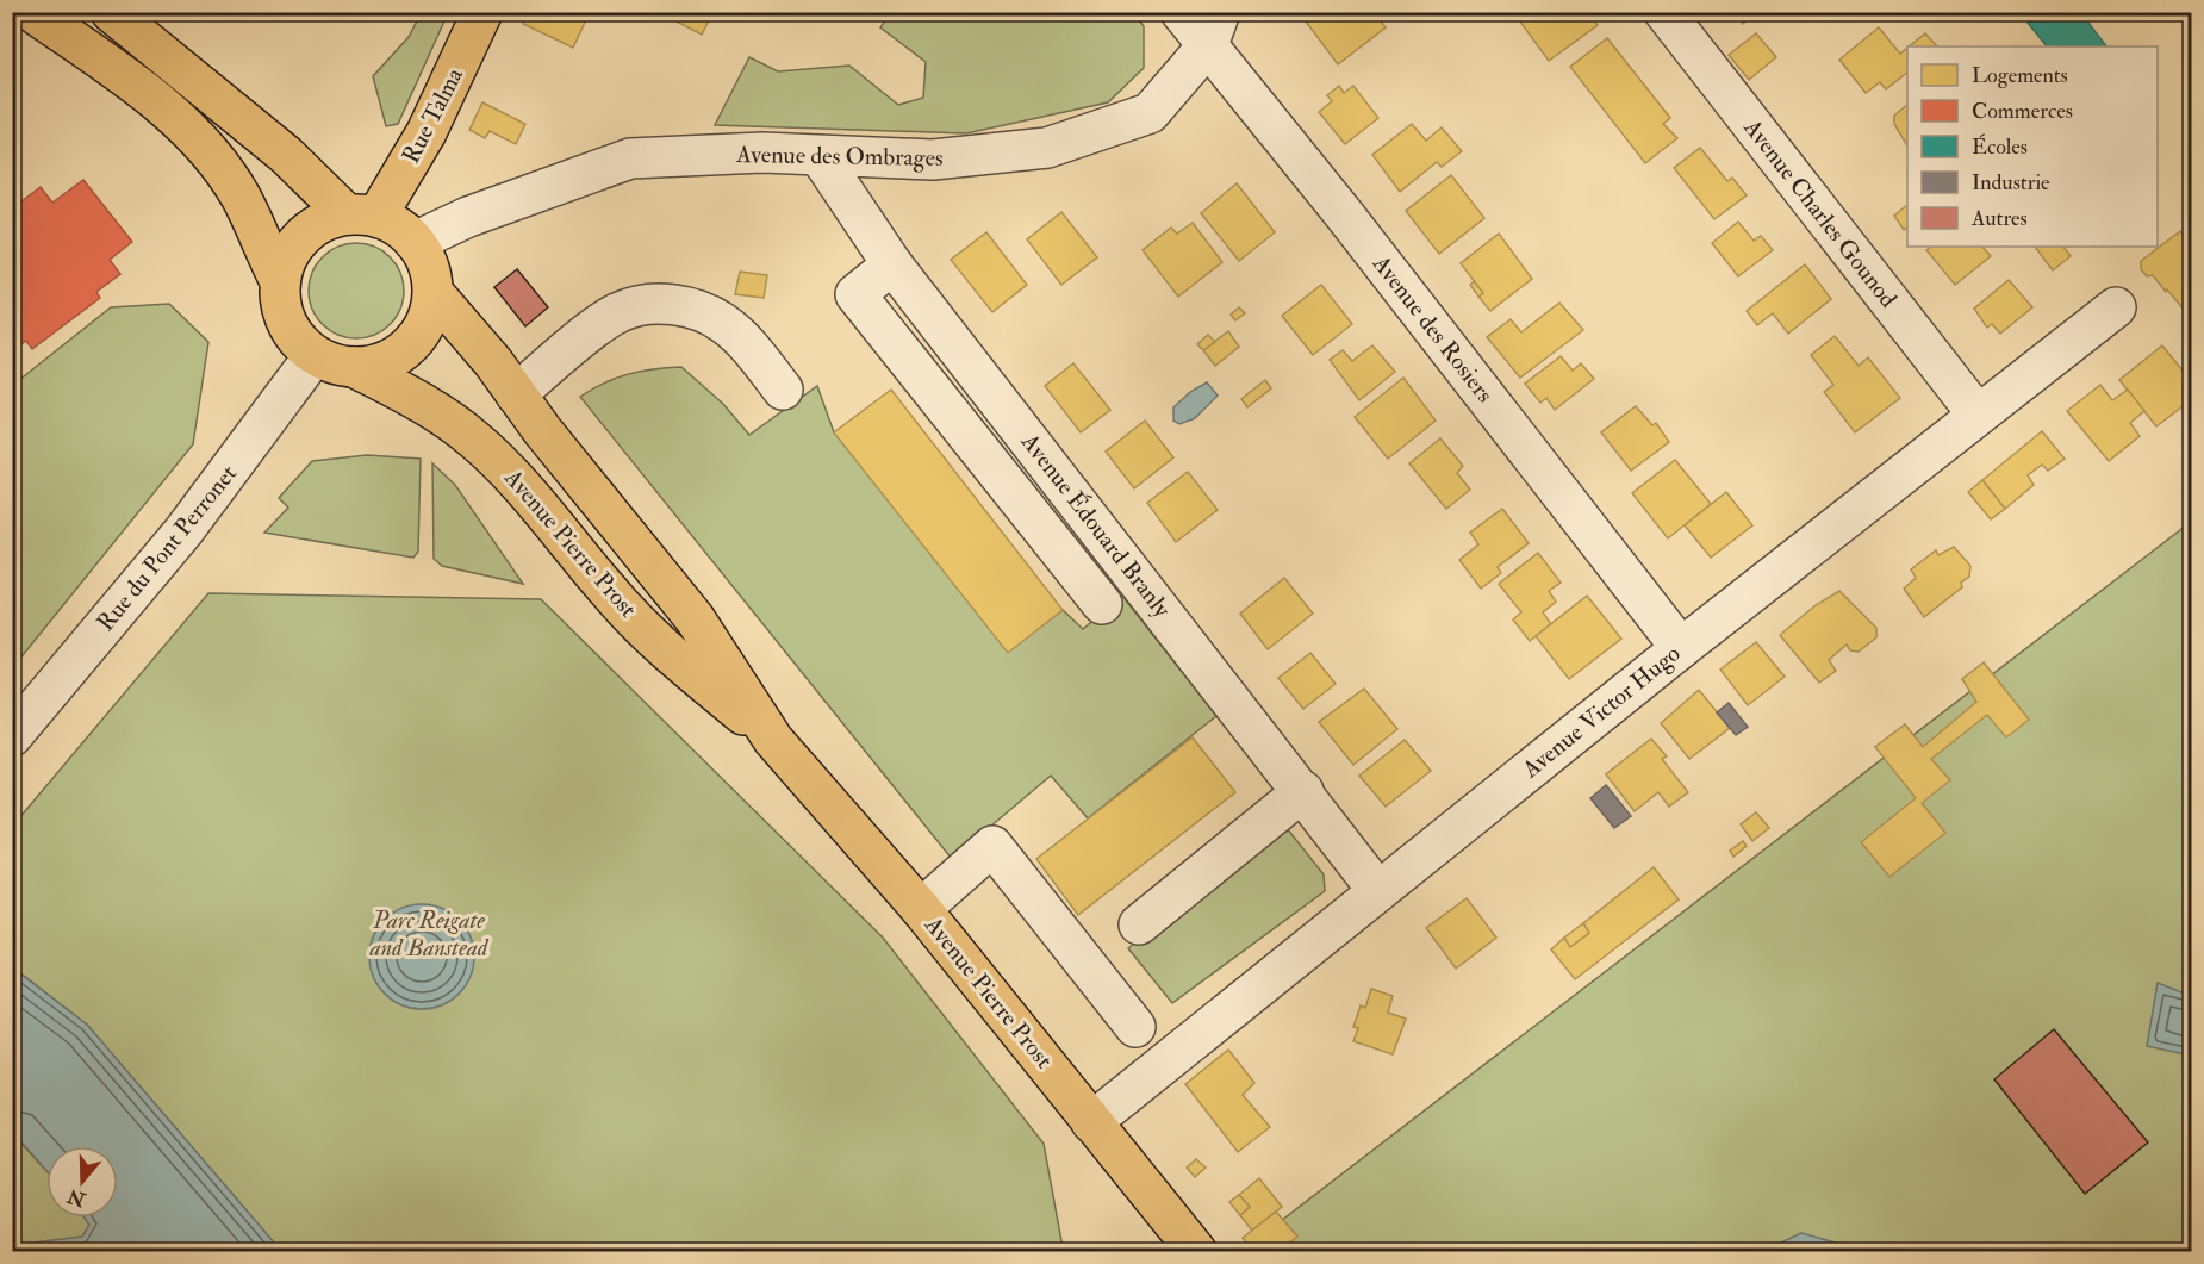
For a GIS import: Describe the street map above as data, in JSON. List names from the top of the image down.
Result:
{
  "streets": {
    "main road": ["Rue Talma", "Avenue Pierre Prost"],
    "street": [
      "Avenue des Ombrages",
      "Avenue Charles Gounod",
      "Avenue des Rosiers",
      "Avenue Édouard Branly",
      "Rue du Pont Perronet",
      "Avenue Victor Hugo"
    ]
  },
  "crossings": [
    ["Rue Talma", "Avenue des Ombrages"],
    ["Rue Talma", "Avenue Pierre Prost"],
    ["Rue Talma", "Rue du Pont Perronet"],
    ["Avenue des Ombrages", "Avenue des Rosiers"],
    ["Avenue des Ombrages", "Avenue Édouard Branly"],
    ["Avenue des Ombrages", "Avenue Pierre Prost"],
    ["Avenue des Ombrages", "Rue du Pont Perronet"],
    ["Avenue Charles Gounod", "Avenue Victor Hugo"],
    ["Avenue des Rosiers", "Avenue Victor Hugo"],
    ["Avenue Édouard Branly", "Avenue Victor Hugo"],
    ["Avenue Pierre Prost", "Rue du Pont Perronet"],
    ["Avenue Pierre Prost", "Avenue Victor Hugo"]
  ],
  "parks": ["Parc Reigate and Banstead"],
  "legend": [
    "Logements",
    "Commerces",
    "Écoles",
    "Industrie",
    "Autres"
  ],
  "north": "bottom"
}
